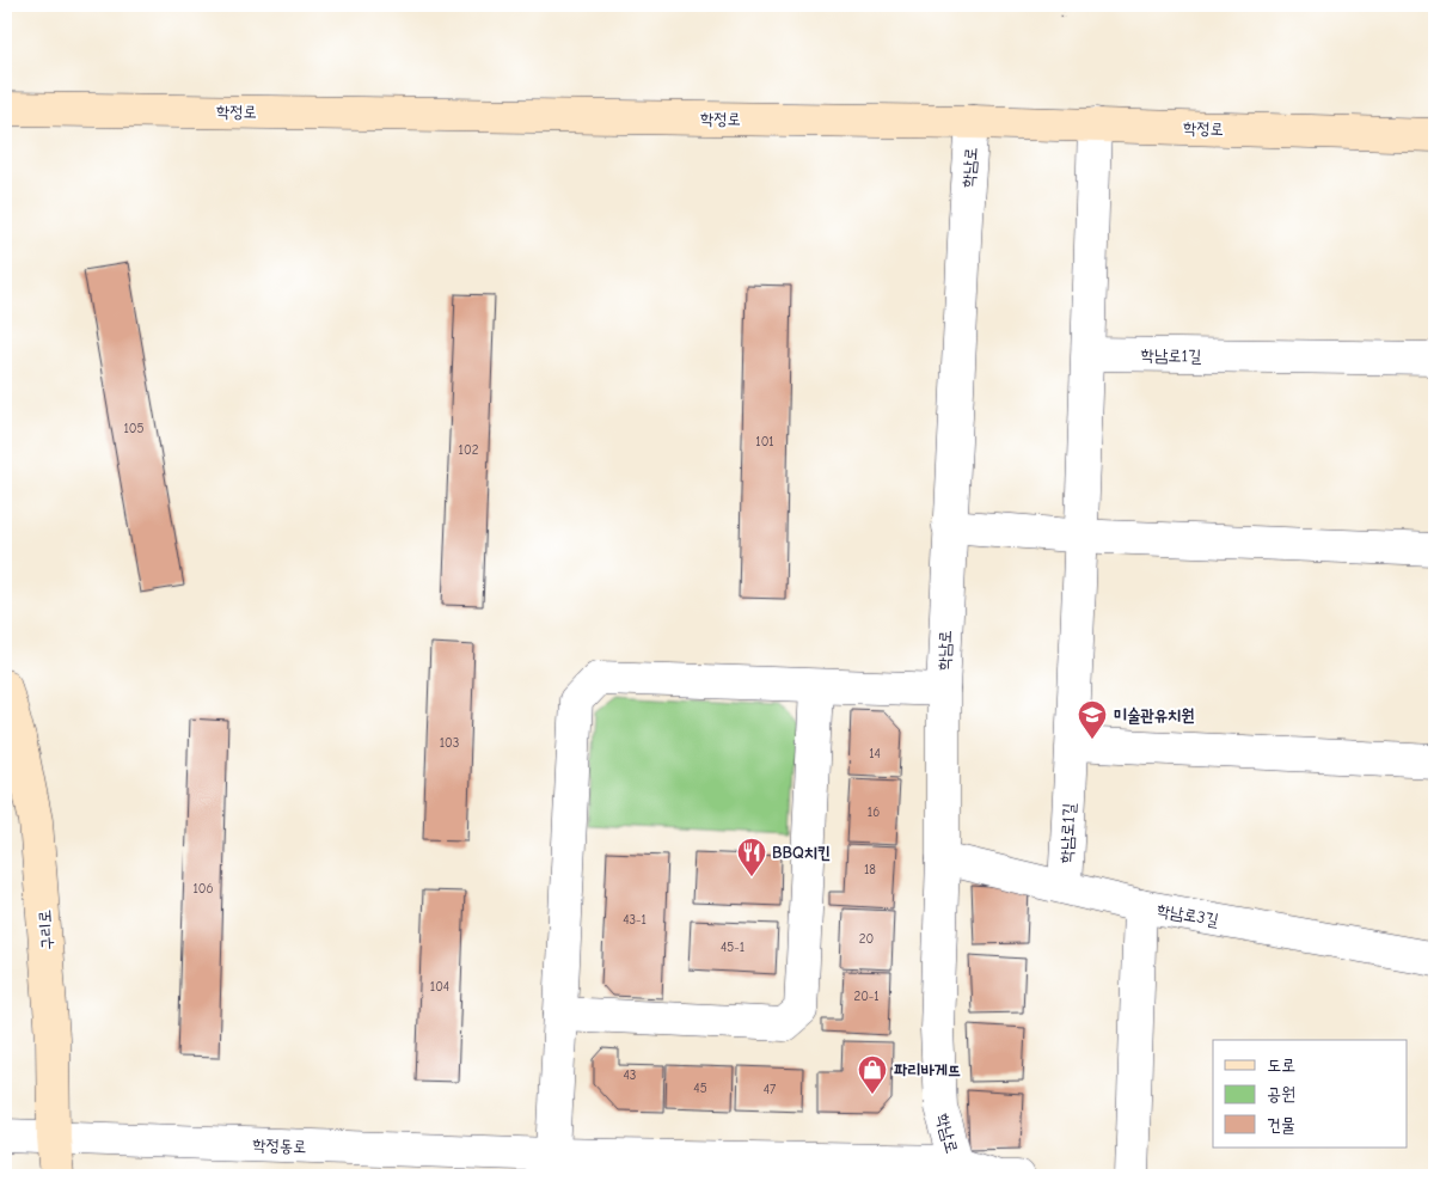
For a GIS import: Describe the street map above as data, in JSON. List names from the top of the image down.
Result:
{
  "streets": {
    "main road": ["학정로", "구리로"],
    "street": [
      "학남로",
      "학남로1길",
      "학남로3길",
      "학정동로"
    ]
  },
  "crossings": [
    ["학정로", "학남로"],
    ["학남로", "학남로3길"],
    ["학남로", "학정동로"],
    ["학남로1길", "학남로3길"],
    ["구리로", "학정동로"]
  ],
  "places": {
    "school or university": ["미술관유치원"],
    "restaurant": ["BBQ치킨"],
    "shop": ["파리바게뜨"]
  },
  "house_numbers": [
    "105",
    "101",
    "102",
    "103",
    "14",
    "16",
    "18",
    "106",
    "43-1",
    "20",
    "45-1",
    "104",
    "20-1",
    "43",
    "45",
    "47"
  ],
  "legend": ["도로", "공원", "건물"]
}
